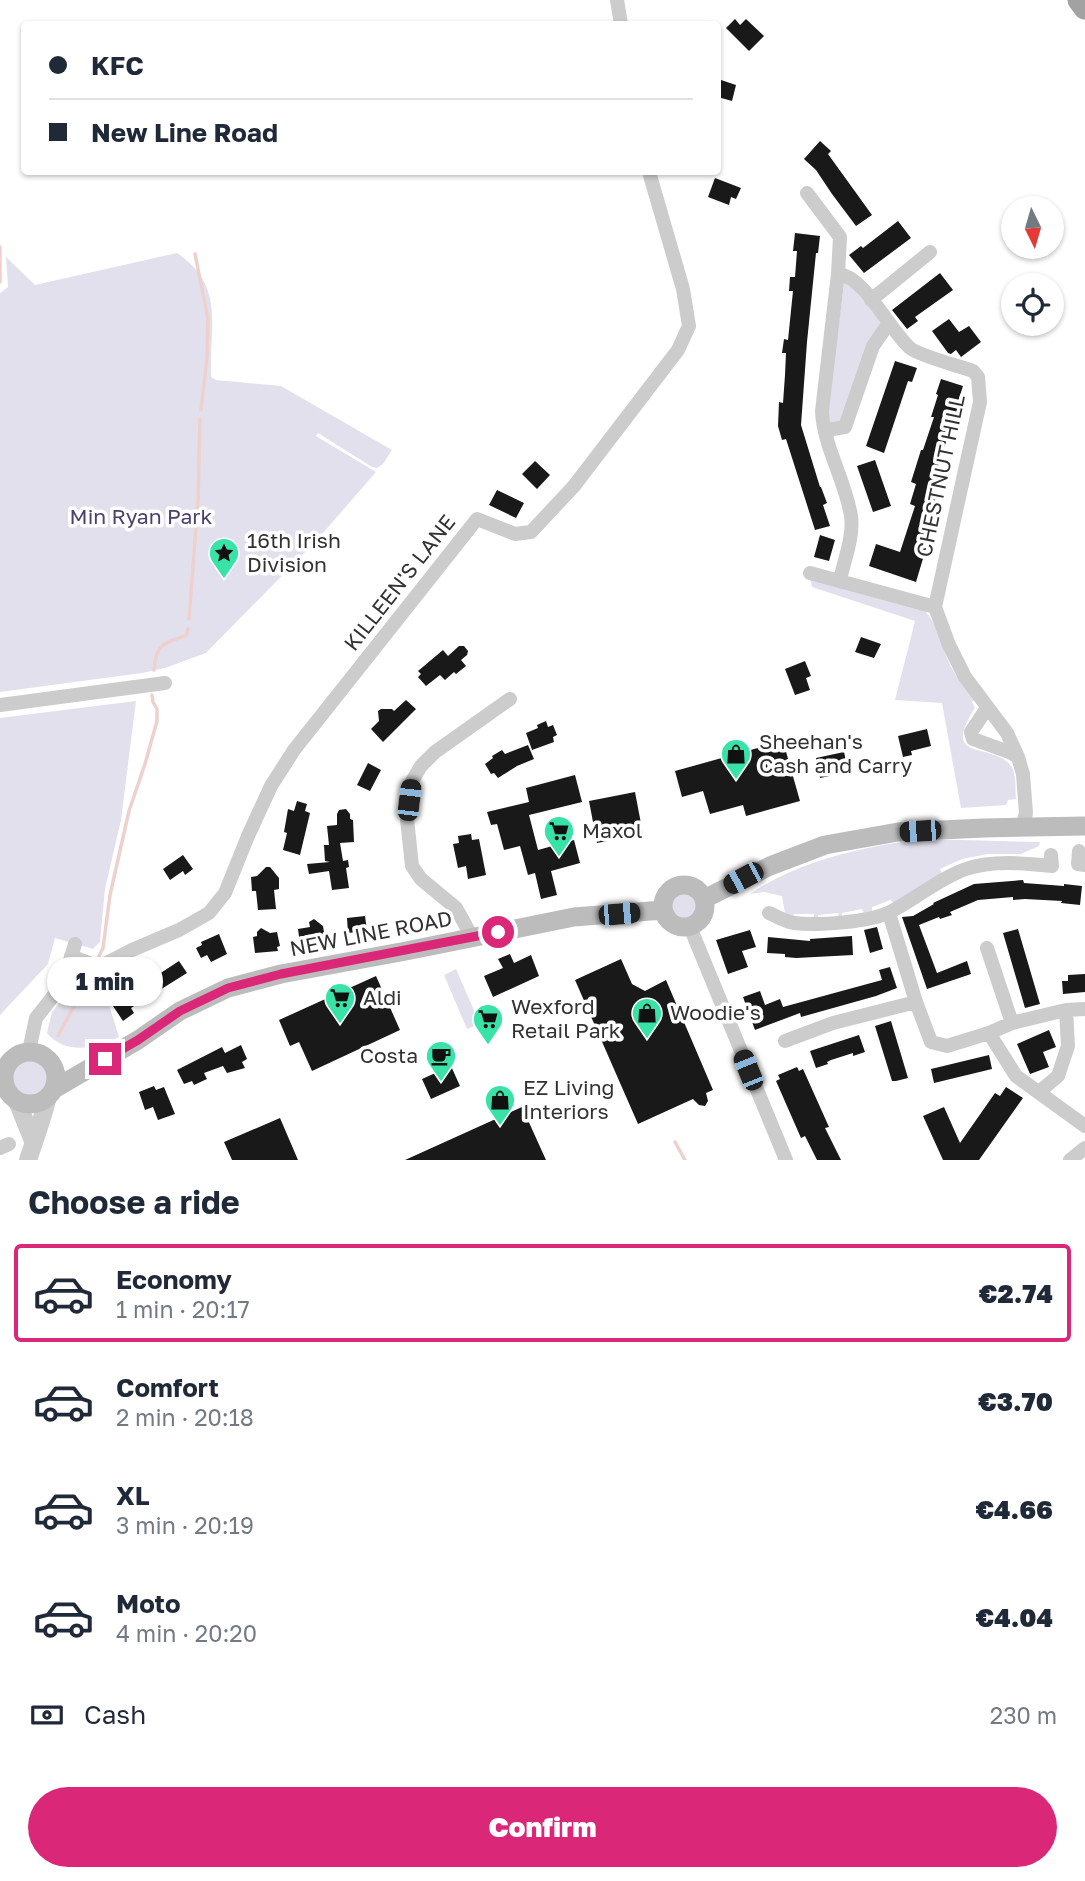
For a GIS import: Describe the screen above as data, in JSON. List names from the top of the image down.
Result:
{
  "streets": {
    "main road": ["NEW LINE ROAD"],
    "street": ["CHESTNUT HILL", "KILLEEN'S LANE"]
  },
  "crossings": [
    ["KILLEEN'S LANE", "NEW LINE ROAD"]
  ],
  "parks": ["Min Ryan Park"],
  "places": {
    "place": ["16th Irish Division"],
    "shop": ["Sheehan's Cash and Carry", "Woodie's", "EZ Living Interiors"],
    "supermarket": ["Maxol", "Aldi", "Wexford Retail Park"],
    "cafe": ["Costa"]
  },
  "north": "bottom",
  "page": {
    "banner": ["KFC", "New Line Road"],
    "bubble": "1 min",
    "heading": "Choose a ride",
    "list": [
      {
        "name": "Economy",
        "note": "1 min · 20:17",
        "value": "€2.74"
      },
      {
        "name": "Comfort",
        "note": "2 min · 20:18",
        "value": "€3.70"
      },
      {
        "name": "XL",
        "note": "3 min · 20:19",
        "value": "€4.66"
      },
      {
        "name": "Moto",
        "note": "4 min · 20:20",
        "value": "€4.04"
      }
    ],
    "pay": ["Cash", "230 m"],
    "buttons": "Confirm"
  }
}
